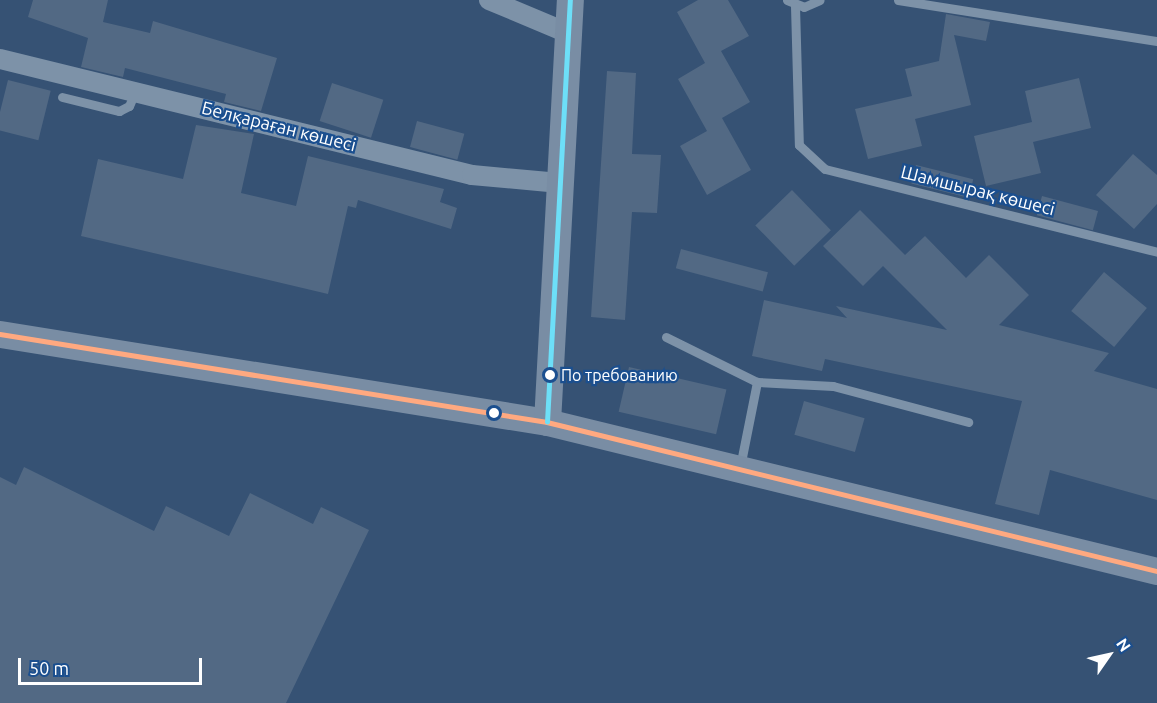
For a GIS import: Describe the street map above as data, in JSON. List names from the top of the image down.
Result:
{
  "streets": {
    "street": ["Белқараған көшесі"],
    "lane": ["Шамшырақ көшесі"]
  },
  "places": ["По требованию"],
  "scale_bar": "50 m",
  "north": "top right"
}
